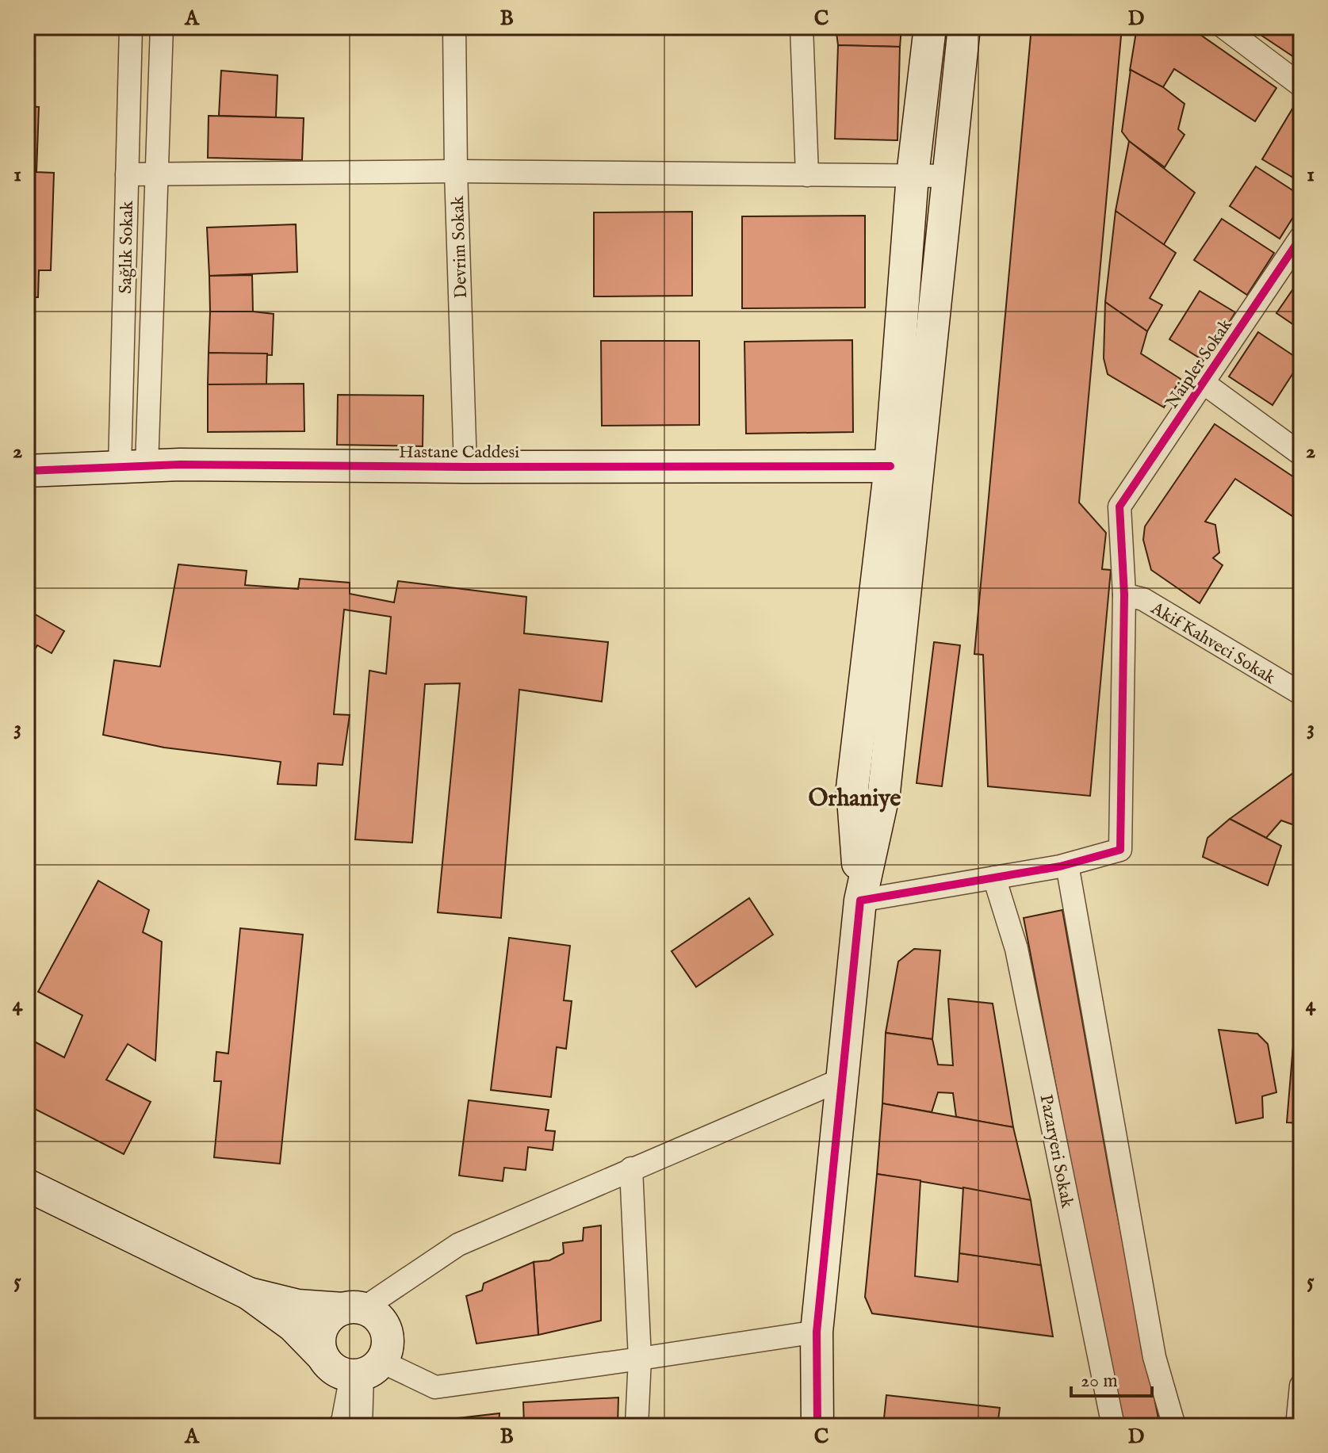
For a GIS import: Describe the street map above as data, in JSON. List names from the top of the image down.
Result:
{
  "streets": {
    "street": [
      "Sağlık Sokak",
      "Devrim Sokak",
      "Naipler Sokak",
      "Hastane Caddesi",
      "Akif Kahveci Sokak",
      "Pazaryeri Sokak"
    ]
  },
  "crossings": [
    ["Sağlık Sokak", "Hastane Caddesi"],
    ["Devrim Sokak", "Hastane Caddesi"],
    ["Naipler Sokak", "Akif Kahveci Sokak"]
  ],
  "districts": ["Orhaniye"],
  "scale_bar": "20 m",
  "grid": {
    "columns": [
      "A",
      "B",
      "C",
      "D"
    ],
    "rows": [
      "1",
      "2",
      "3",
      "4",
      "5"
    ]
  }
}
